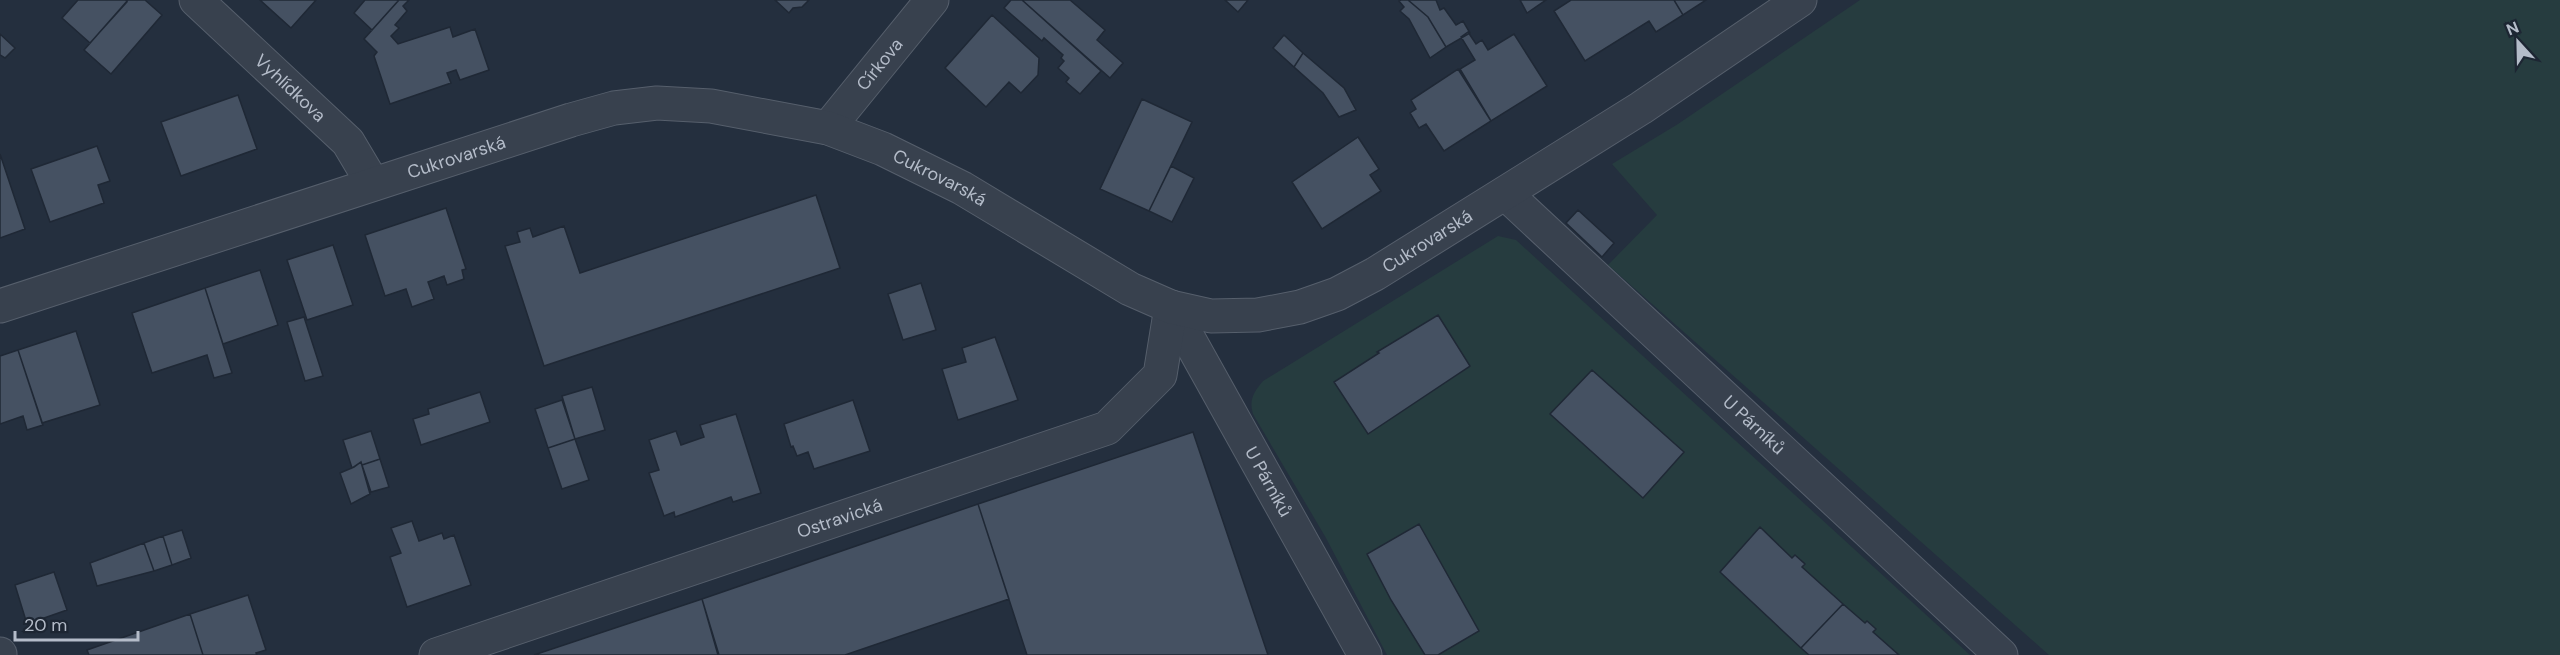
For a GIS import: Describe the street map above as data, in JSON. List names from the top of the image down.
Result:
{
  "streets": {
    "street": [
      "Církova",
      "Vyhlídkova",
      "Cukrovarská",
      "U Párníků",
      "Ostravická"
    ]
  },
  "crossings": [
    ["Církova", "Cukrovarská"],
    ["Vyhlídkova", "Cukrovarská"],
    ["Cukrovarská", "U Párníků"],
    ["Cukrovarská", "Ostravická"],
    ["U Párníků", "Ostravická"]
  ],
  "scale_bar": "20 m",
  "north": "top"
}
